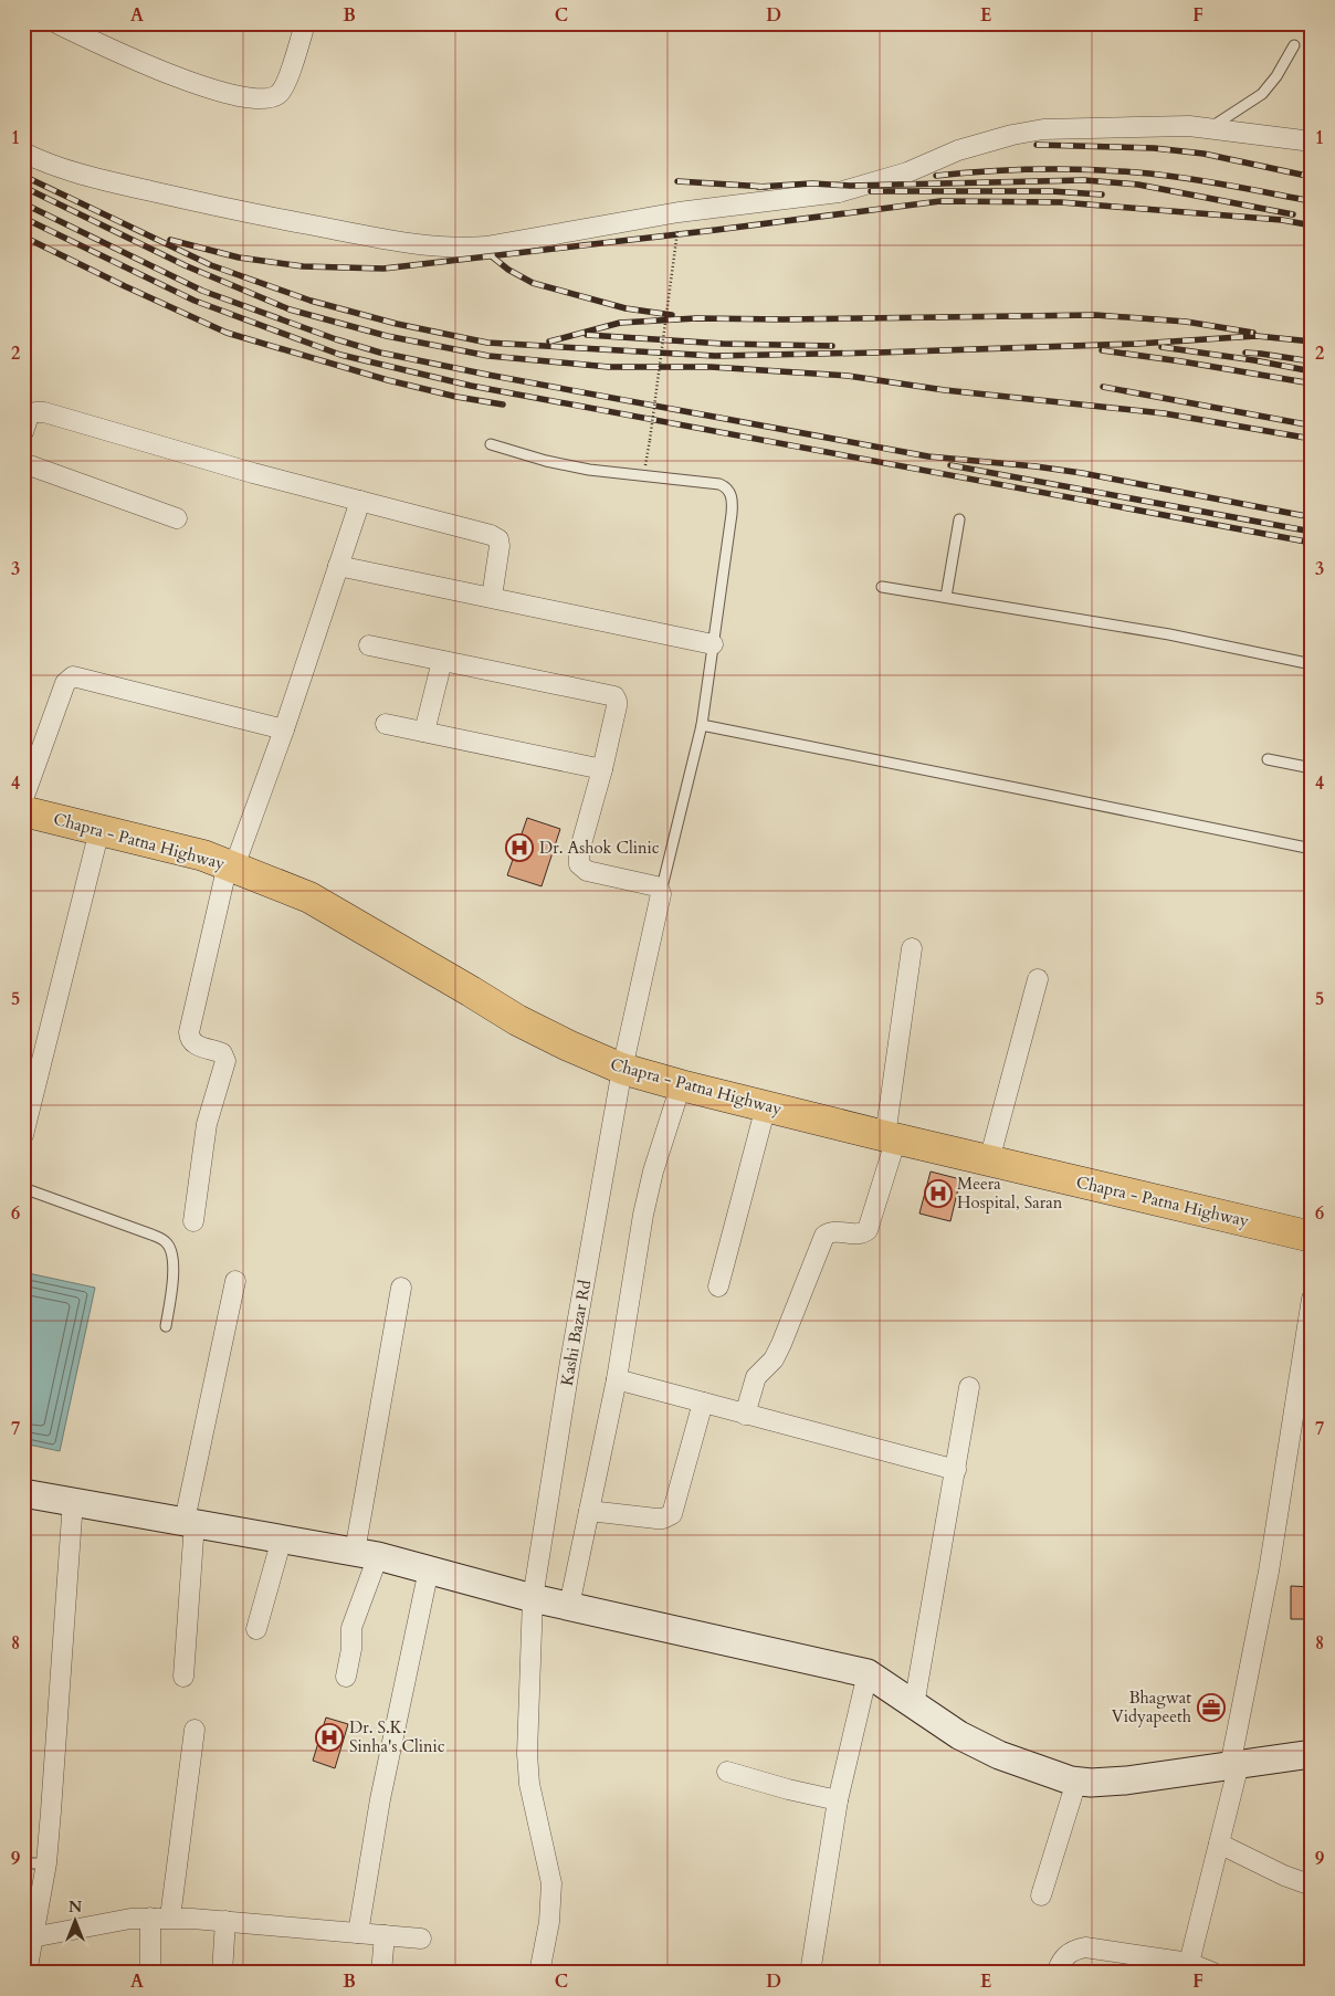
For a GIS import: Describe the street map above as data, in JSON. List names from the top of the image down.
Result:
{
  "streets": {
    "highway": ["Chapra - Patna Highway"],
    "street": ["Kashi Bazar Rd"]
  },
  "crossings": [
    ["Chapra - Patna Highway", "Kashi Bazar Rd"]
  ],
  "places": {
    "hospital": ["Dr. Ashok Clinic", "Meera Hospital, Saran", "Dr. S.K. Sinha's Clinic"],
    "office": ["Bhagwat Vidyapeeth"]
  },
  "north": "top",
  "grid": {
    "columns": [
      "A",
      "B",
      "C",
      "D",
      "E",
      "F"
    ],
    "rows": [
      "1",
      "2",
      "3",
      "4",
      "5",
      "6",
      "7",
      "8",
      "9"
    ]
  }
}
